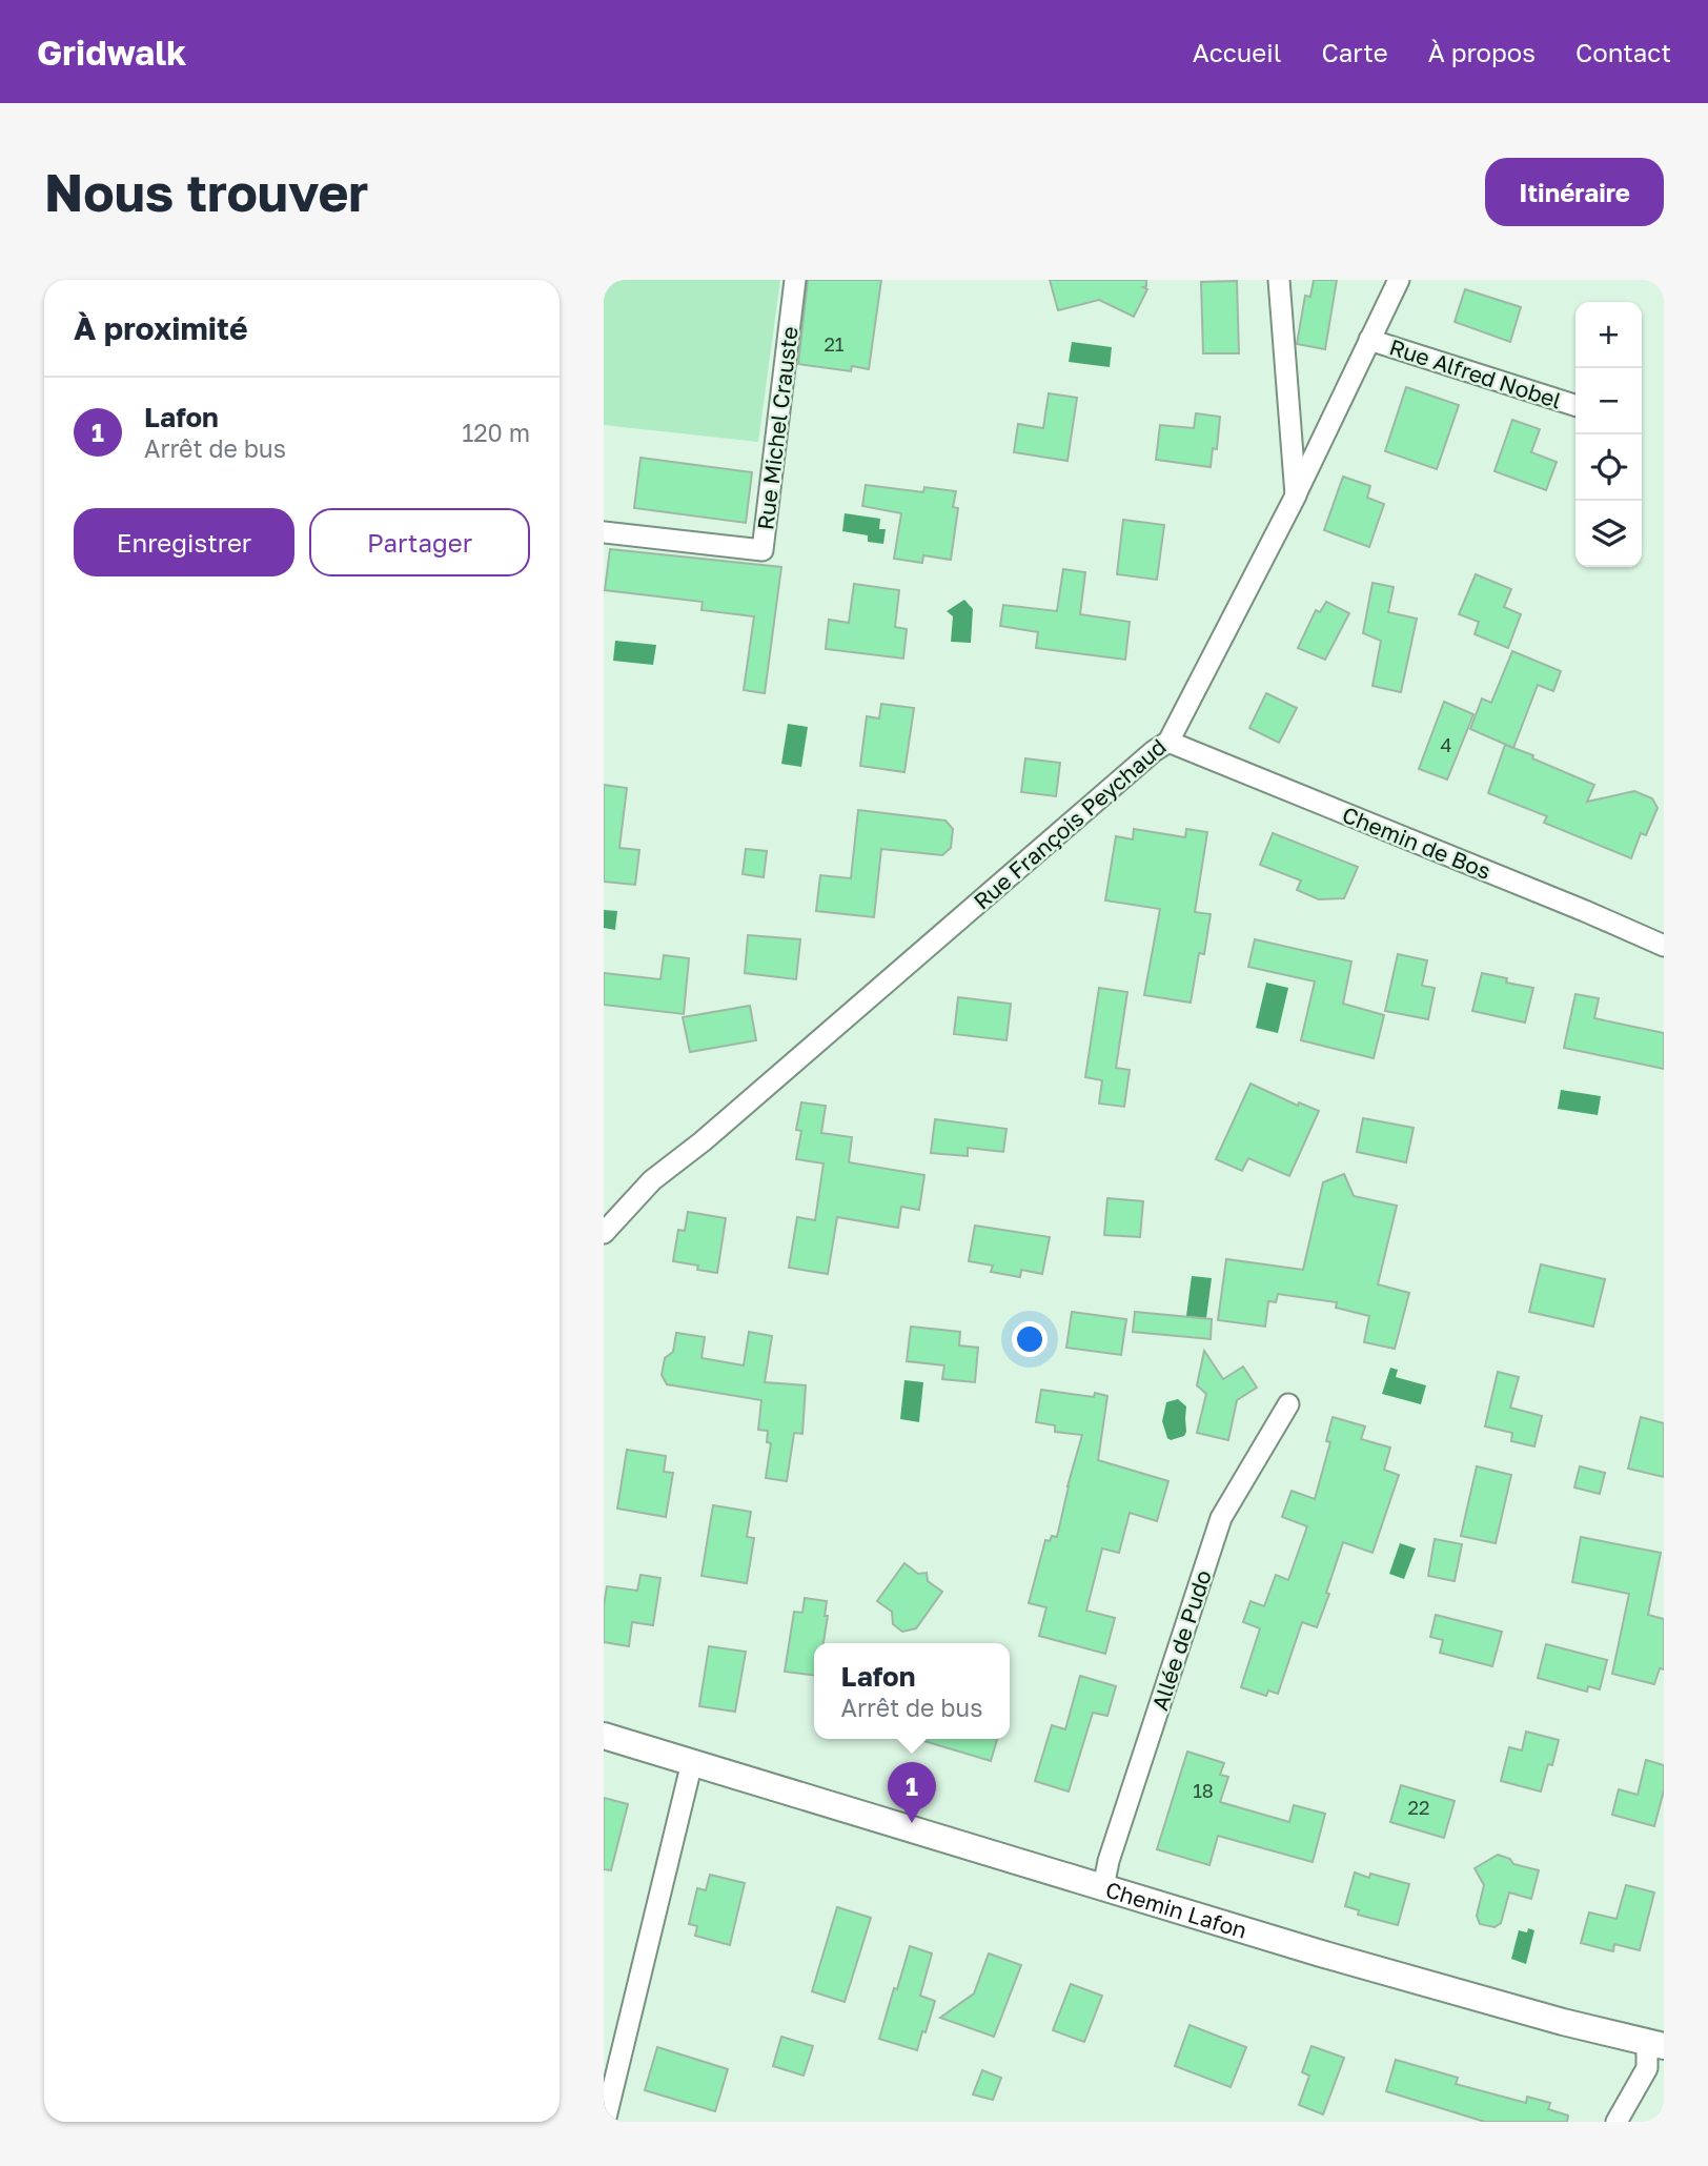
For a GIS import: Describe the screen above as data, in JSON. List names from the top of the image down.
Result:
{
  "streets": {
    "street": [
      "Rue Alfred Nobel",
      "Rue Michel Crauste",
      "Rue François Peychaud",
      "Chemin de Bos",
      "Allée de Pudo",
      "Chemin Lafon"
    ]
  },
  "crossings": [
    ["Rue Alfred Nobel", "Rue François Peychaud"],
    ["Rue François Peychaud", "Chemin de Bos"],
    ["Allée de Pudo", "Chemin Lafon"]
  ],
  "house_numbers": [
    "21",
    "4",
    "18",
    "22"
  ],
  "page": {
    "header": "Gridwalk",
    "nav": [
      "Accueil",
      "Carte",
      "À propos",
      "Contact"
    ],
    "buttons": [
      "Itinéraire",
      ["Enregistrer", "Partager"]
    ],
    "title": "Nous trouver",
    "heading": "À proximité",
    "map_buttons": ["+", "−"],
    "list": [
      {
        "mark": "1",
        "name": "Lafon",
        "note": "Arrêt de bus",
        "value": "120 m"
      }
    ],
    "popup": ["Lafon", "Arrêt de bus"],
    "pins": "1"
  }
}
